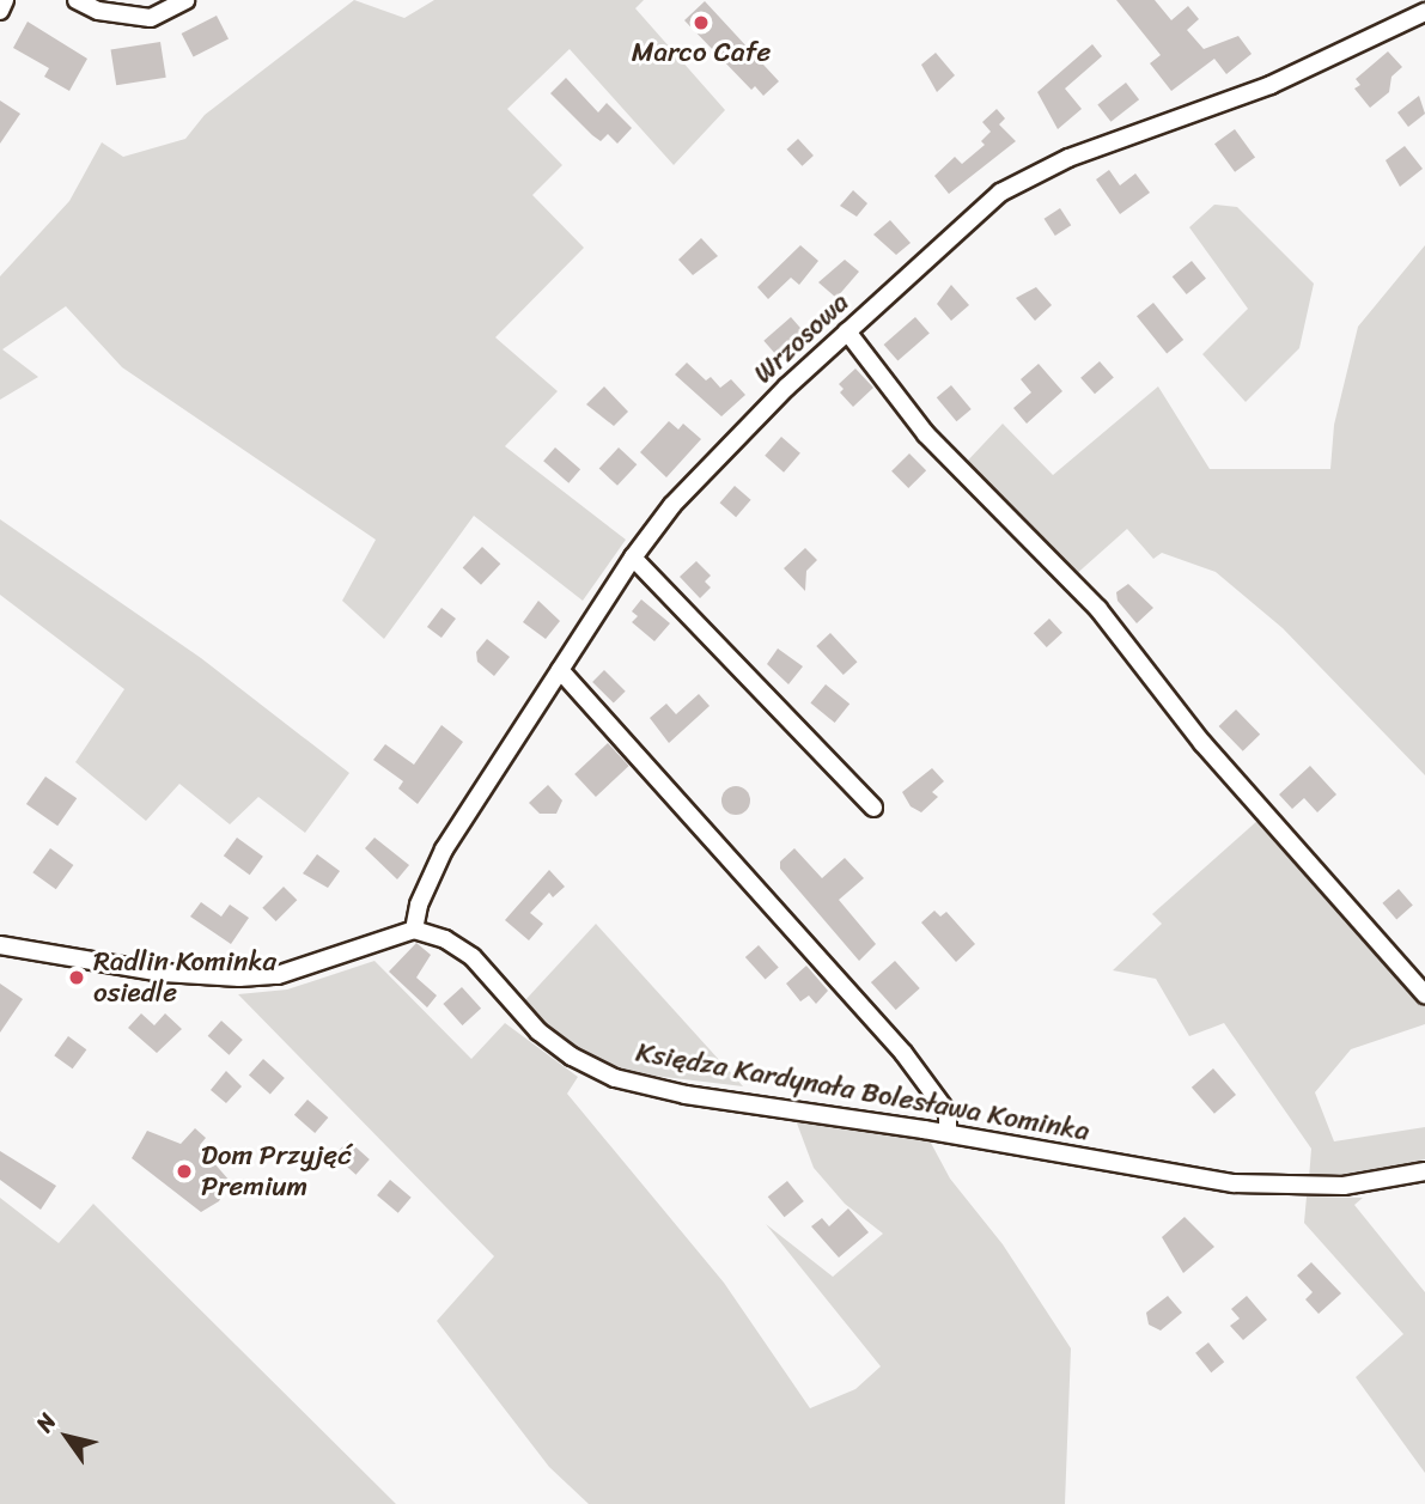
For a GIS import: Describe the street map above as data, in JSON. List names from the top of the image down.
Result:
{
  "streets": {
    "street": ["Wrzosowa", "Księdza Kardynała Bolesława Kominka"]
  },
  "crossings": [
    ["Wrzosowa", "Księdza Kardynała Bolesława Kominka"]
  ],
  "places": ["Marco Cafe", "Radlin Kominka osiedle", "Dom Przyjęć Premium"],
  "north": "top left"
}
